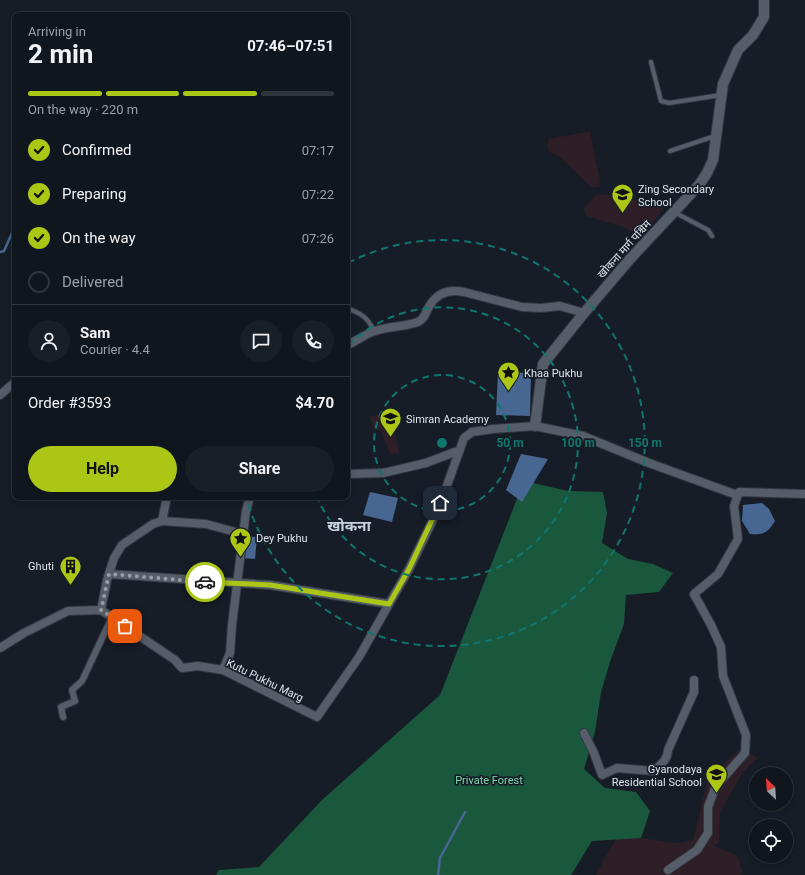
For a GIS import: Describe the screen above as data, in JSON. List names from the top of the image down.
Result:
{
  "streets": {
    "street": ["खोकना मार्ग पश्चिम", "Kutu Pukhu Marg"]
  },
  "districts": ["खोकना"],
  "parks": ["Private Forest"],
  "places": {
    "school or university": ["Zing Secondary School", "Simran Academy", "Gyanodaya Residential School"],
    "place": ["Khaa Pukhu", "Dey Pukhu"],
    "building": ["Ghuti"]
  },
  "north": "top left",
  "page": {
    "heading": ["2 min", "Arriving in", "07:46–07:51"],
    "panel": [
      "Sam",
      "Courier · 4.4",
      "Order #3593",
      "$4.70"
    ],
    "bar": "On the way · 220 m",
    "list": [
      ["Confirmed", "07:17"],
      ["Preparing", "07:22"],
      ["On the way", "07:26"],
      "Delivered"
    ],
    "buttons": ["Help", "Share"]
  },
  "rings": ["50 m", "100 m", "150 m"]
}
